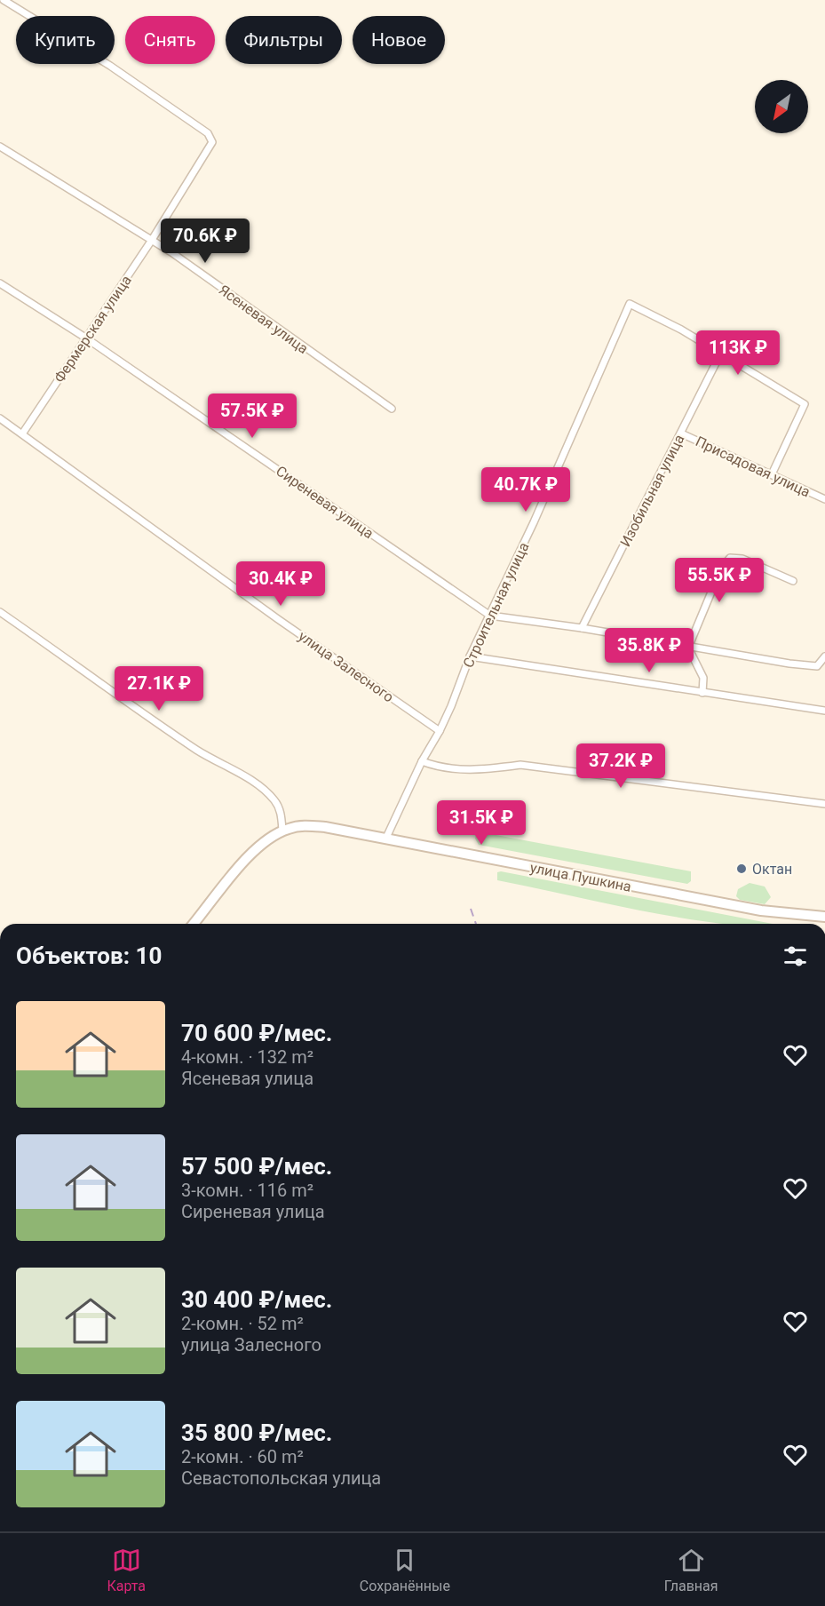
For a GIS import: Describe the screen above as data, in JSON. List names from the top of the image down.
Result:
{
  "streets": {
    "main road": ["улица Пушкина"],
    "street": [
      "Ясеневая улица",
      "Фермерская улица",
      "Присадовая улица",
      "Изобильная улица",
      "Сиреневая улица",
      "Строительная улица",
      "улица Залесного"
    ]
  },
  "crossings": [
    ["Ясеневая улица", "Фермерская улица"],
    ["Фермерская улица", "Сиреневая улица"],
    ["Фермерская улица", "улица Залесного"],
    ["Присадовая улица", "Изобильная улица"],
    ["Изобильная улица", "Строительная улица"],
    ["Сиреневая улица", "Строительная улица"],
    ["Строительная улица", "улица Залесного"]
  ],
  "places": ["Октан"],
  "north": "bottom left",
  "page": {
    "chip": [
      "Купить",
      "Снять",
      "Фильтры",
      "Новое"
    ],
    "price": [
      "70.6K ₽",
      "113K ₽",
      "57.5K ₽",
      "40.7K ₽",
      "55.5K ₽",
      "30.4K ₽",
      "35.8K ₽",
      "27.1K ₽",
      "37.2K ₽",
      "31.5K ₽"
    ],
    "heading": "Объектов: 10",
    "list": [
      {
        "name": "70 600 ₽/мес.",
        "note": "4-комн. · 132 m² · Ясеневая улица"
      },
      {
        "name": "57 500 ₽/мес.",
        "note": "3-комн. · 116 m² · Сиреневая улица"
      },
      {
        "name": "30 400 ₽/мес.",
        "note": "2-комн. · 52 m² · улица Залесного"
      },
      {
        "name": "35 800 ₽/мес.",
        "note": "2-комн. · 60 m² · Севастопольская улица"
      }
    ],
    "tabs": ["Карта", "Сохранённые", "Главная"]
  }
}
